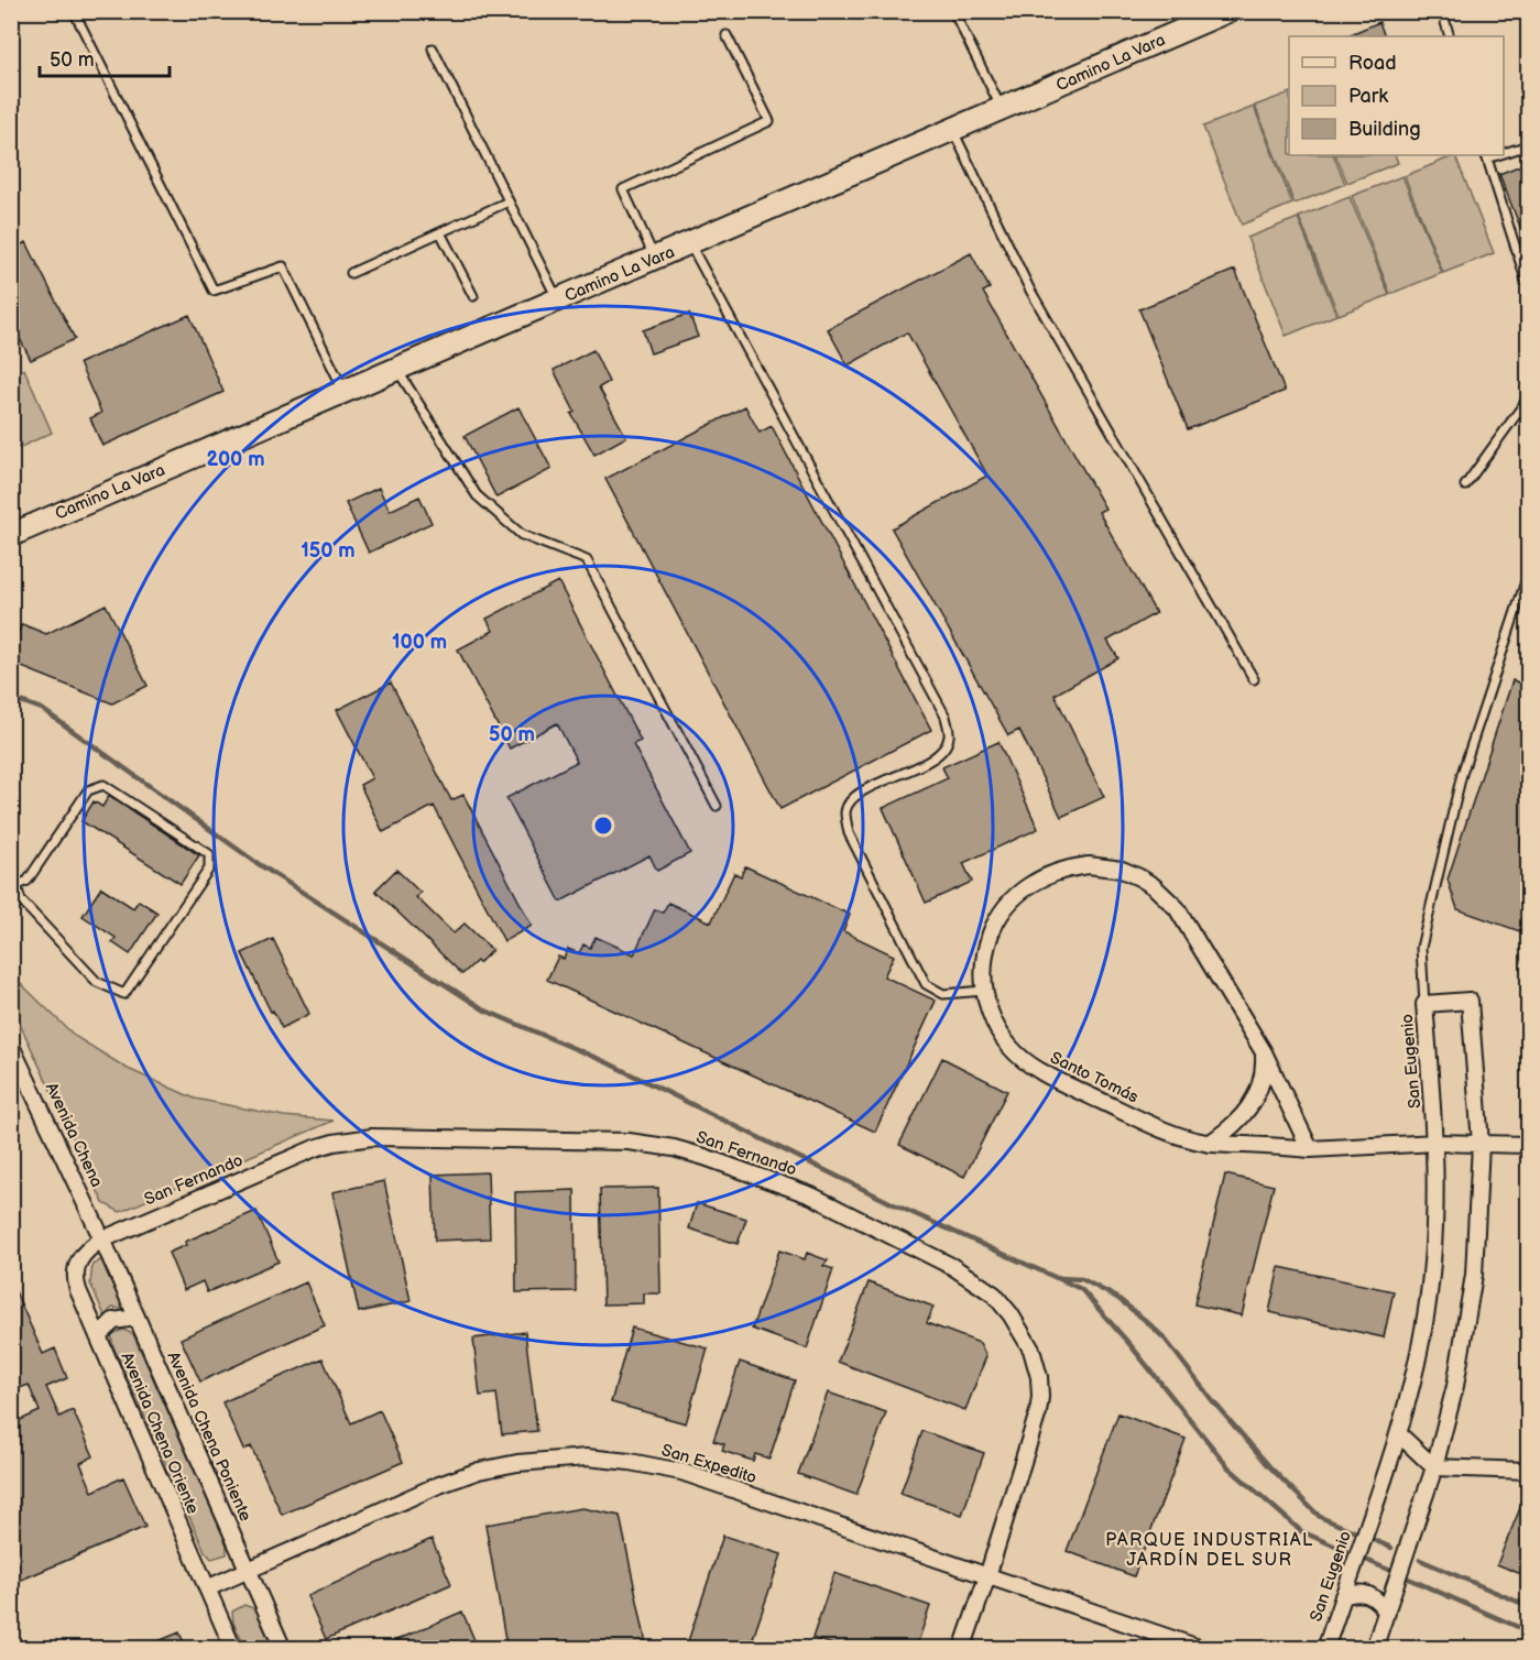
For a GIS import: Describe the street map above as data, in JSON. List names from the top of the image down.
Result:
{
  "streets": {
    "street": [
      "Camino La Vara",
      "San Eugenio",
      "Santo Tomás",
      "Avenida Chena",
      "San Fernando",
      "Avenida Chena Oriente",
      "Avenida Chena Poniente",
      "San Expedito"
    ]
  },
  "crossings": [
    ["San Eugenio", "Santo Tomás"],
    ["Avenida Chena", "San Fernando"],
    ["Avenida Chena", "Avenida Chena Oriente"],
    ["Avenida Chena", "Avenida Chena Poniente"],
    ["San Fernando", "Avenida Chena Oriente"],
    ["San Fernando", "Avenida Chena Poniente"],
    ["San Fernando", "San Expedito"],
    ["Avenida Chena Oriente", "Avenida Chena Poniente"],
    ["Avenida Chena Oriente", "San Expedito"],
    ["Avenida Chena Poniente", "San Expedito"]
  ],
  "districts": ["PARQUE INDUSTRIAL JARDÍN DEL SUR"],
  "legend": ["Road", "Park", "Building"],
  "scale_bar": "50 m",
  "rings": [
    "200 m",
    "150 m",
    "100 m",
    "50 m"
  ]
}
